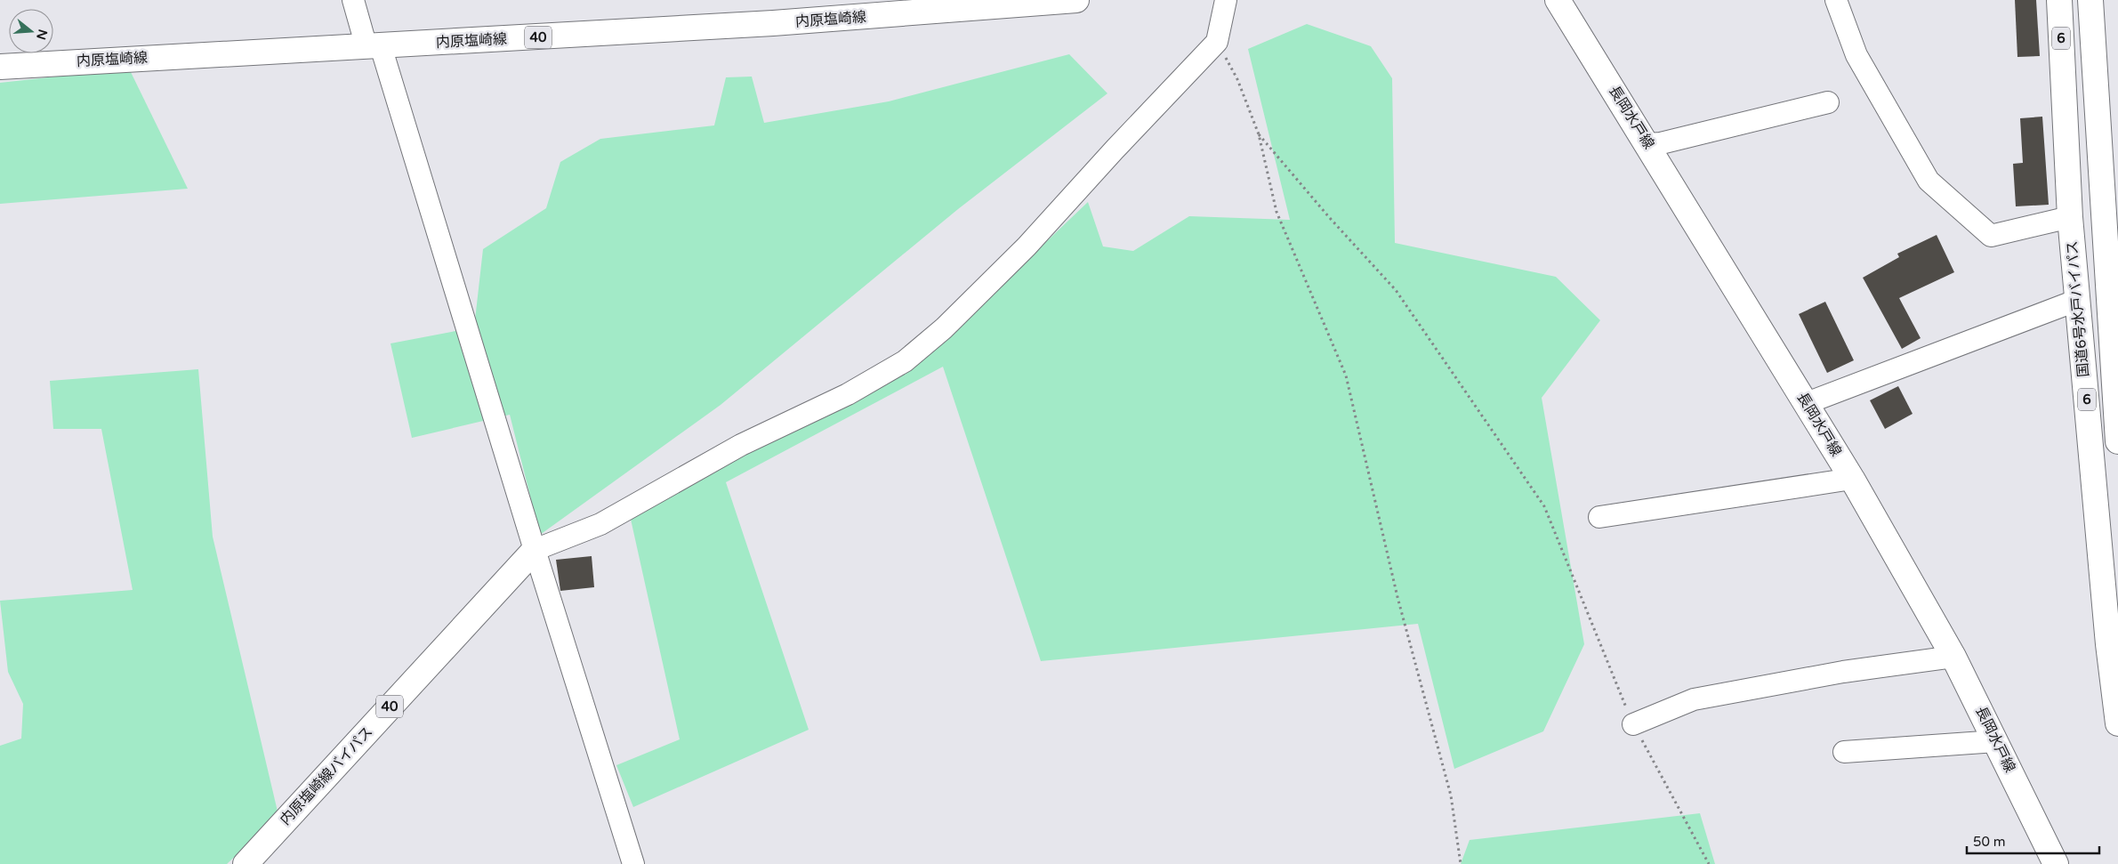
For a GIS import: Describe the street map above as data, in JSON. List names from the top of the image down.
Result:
{
  "streets": {
    "main road": [
      "内原塩崎線",
      "40",
      "6",
      "長岡水戸線",
      "国道6号水戸バイパス",
      "内原塩崎線バイパス"
    ]
  },
  "scale_bar": "50 m",
  "north": "right"
}
